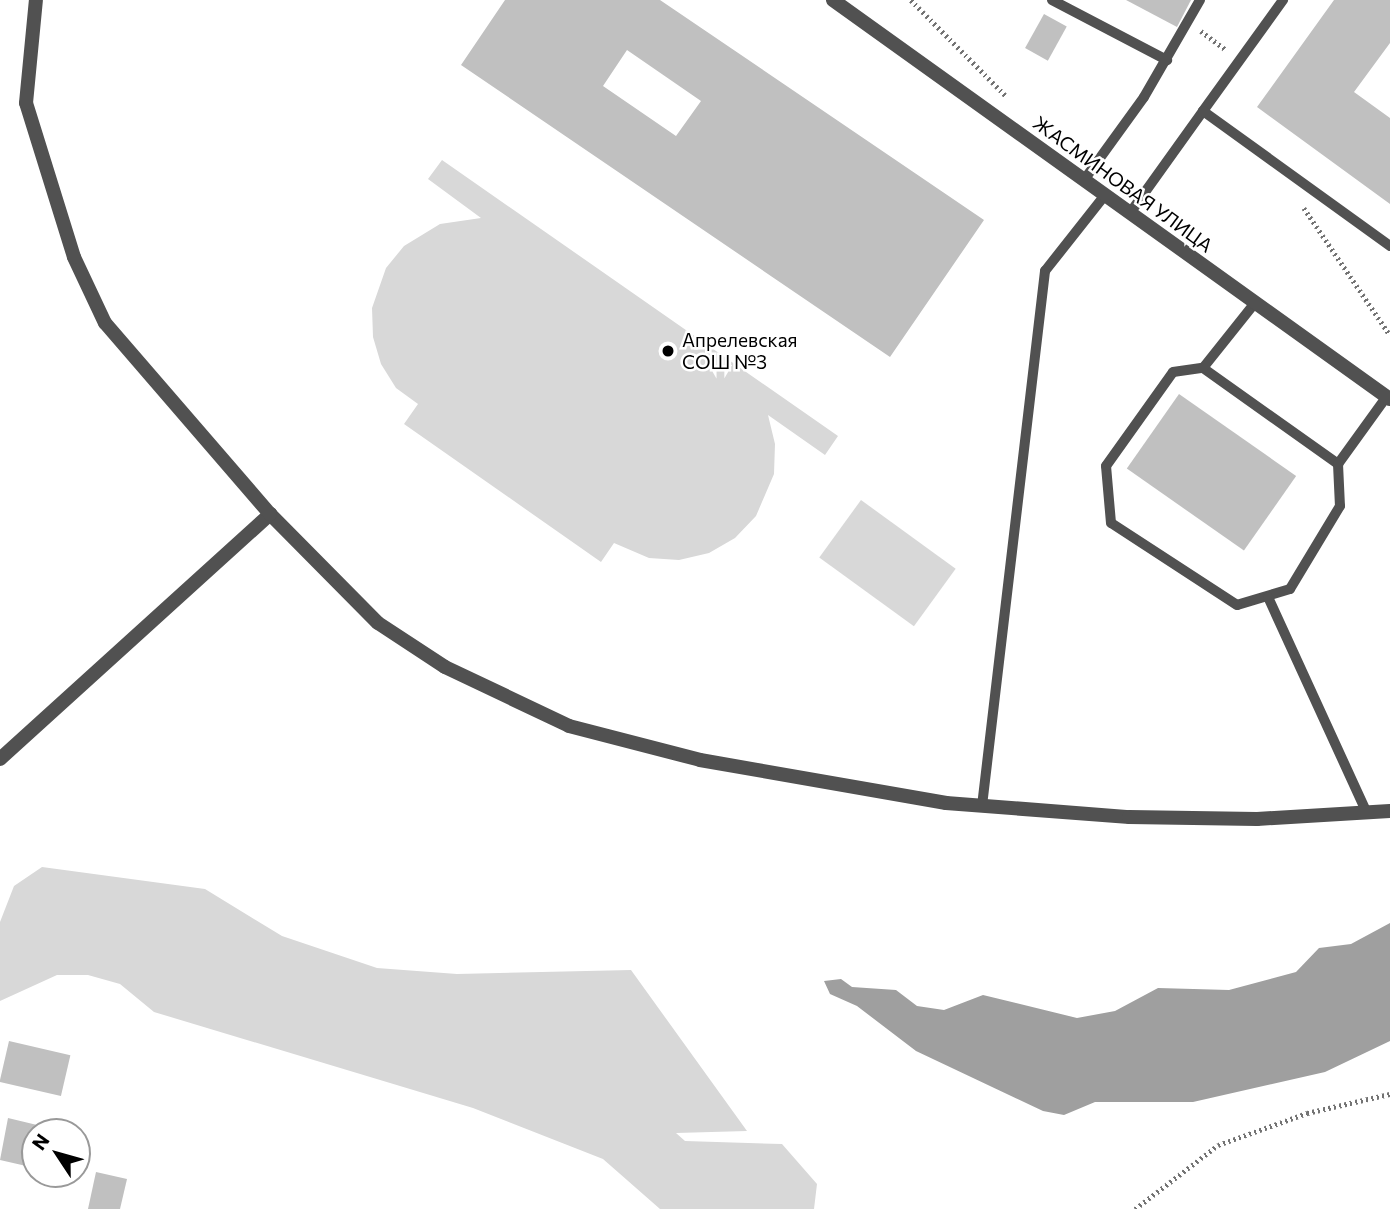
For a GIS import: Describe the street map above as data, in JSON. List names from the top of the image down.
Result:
{
  "streets": {
    "street": ["ЖАСМИНОВАЯ УЛИЦА"]
  },
  "places": ["Апрелевская СОШ №3"],
  "north": "top left"
}
